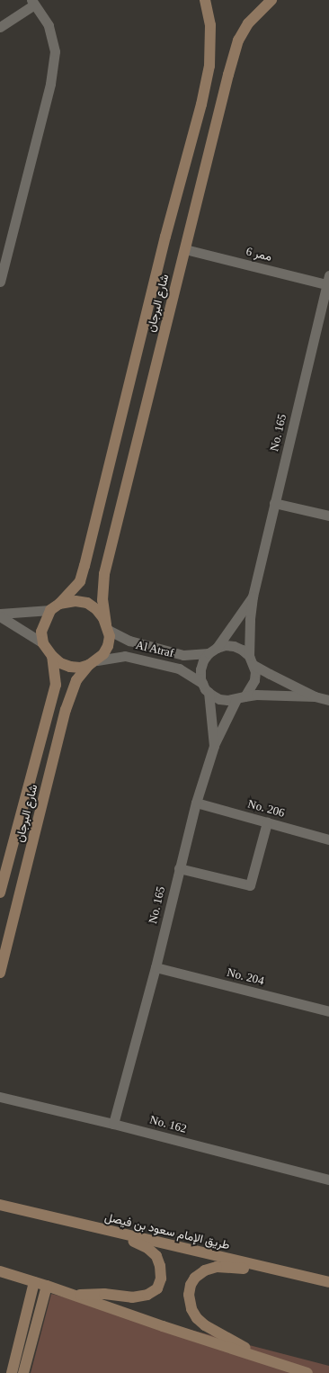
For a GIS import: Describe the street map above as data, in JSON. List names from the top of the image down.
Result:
{
  "streets": {
    "street": [
      "ممر 6",
      "شارع البرجان",
      "No. 165",
      "Al Atraf",
      "No. 206",
      "No. 204",
      "No. 162",
      "طريق الإمام سعود بن فيصل"
    ]
  },
  "crossings": [
    ["ممر 6", "شارع البرجان"],
    ["ممر 6", "No. 165"],
    ["شارع البرجان", "Al Atraf"],
    ["No. 165", "Al Atraf"],
    ["No. 165", "No. 206"],
    ["No. 165", "No. 204"],
    ["No. 165", "No. 162"]
  ]
}
